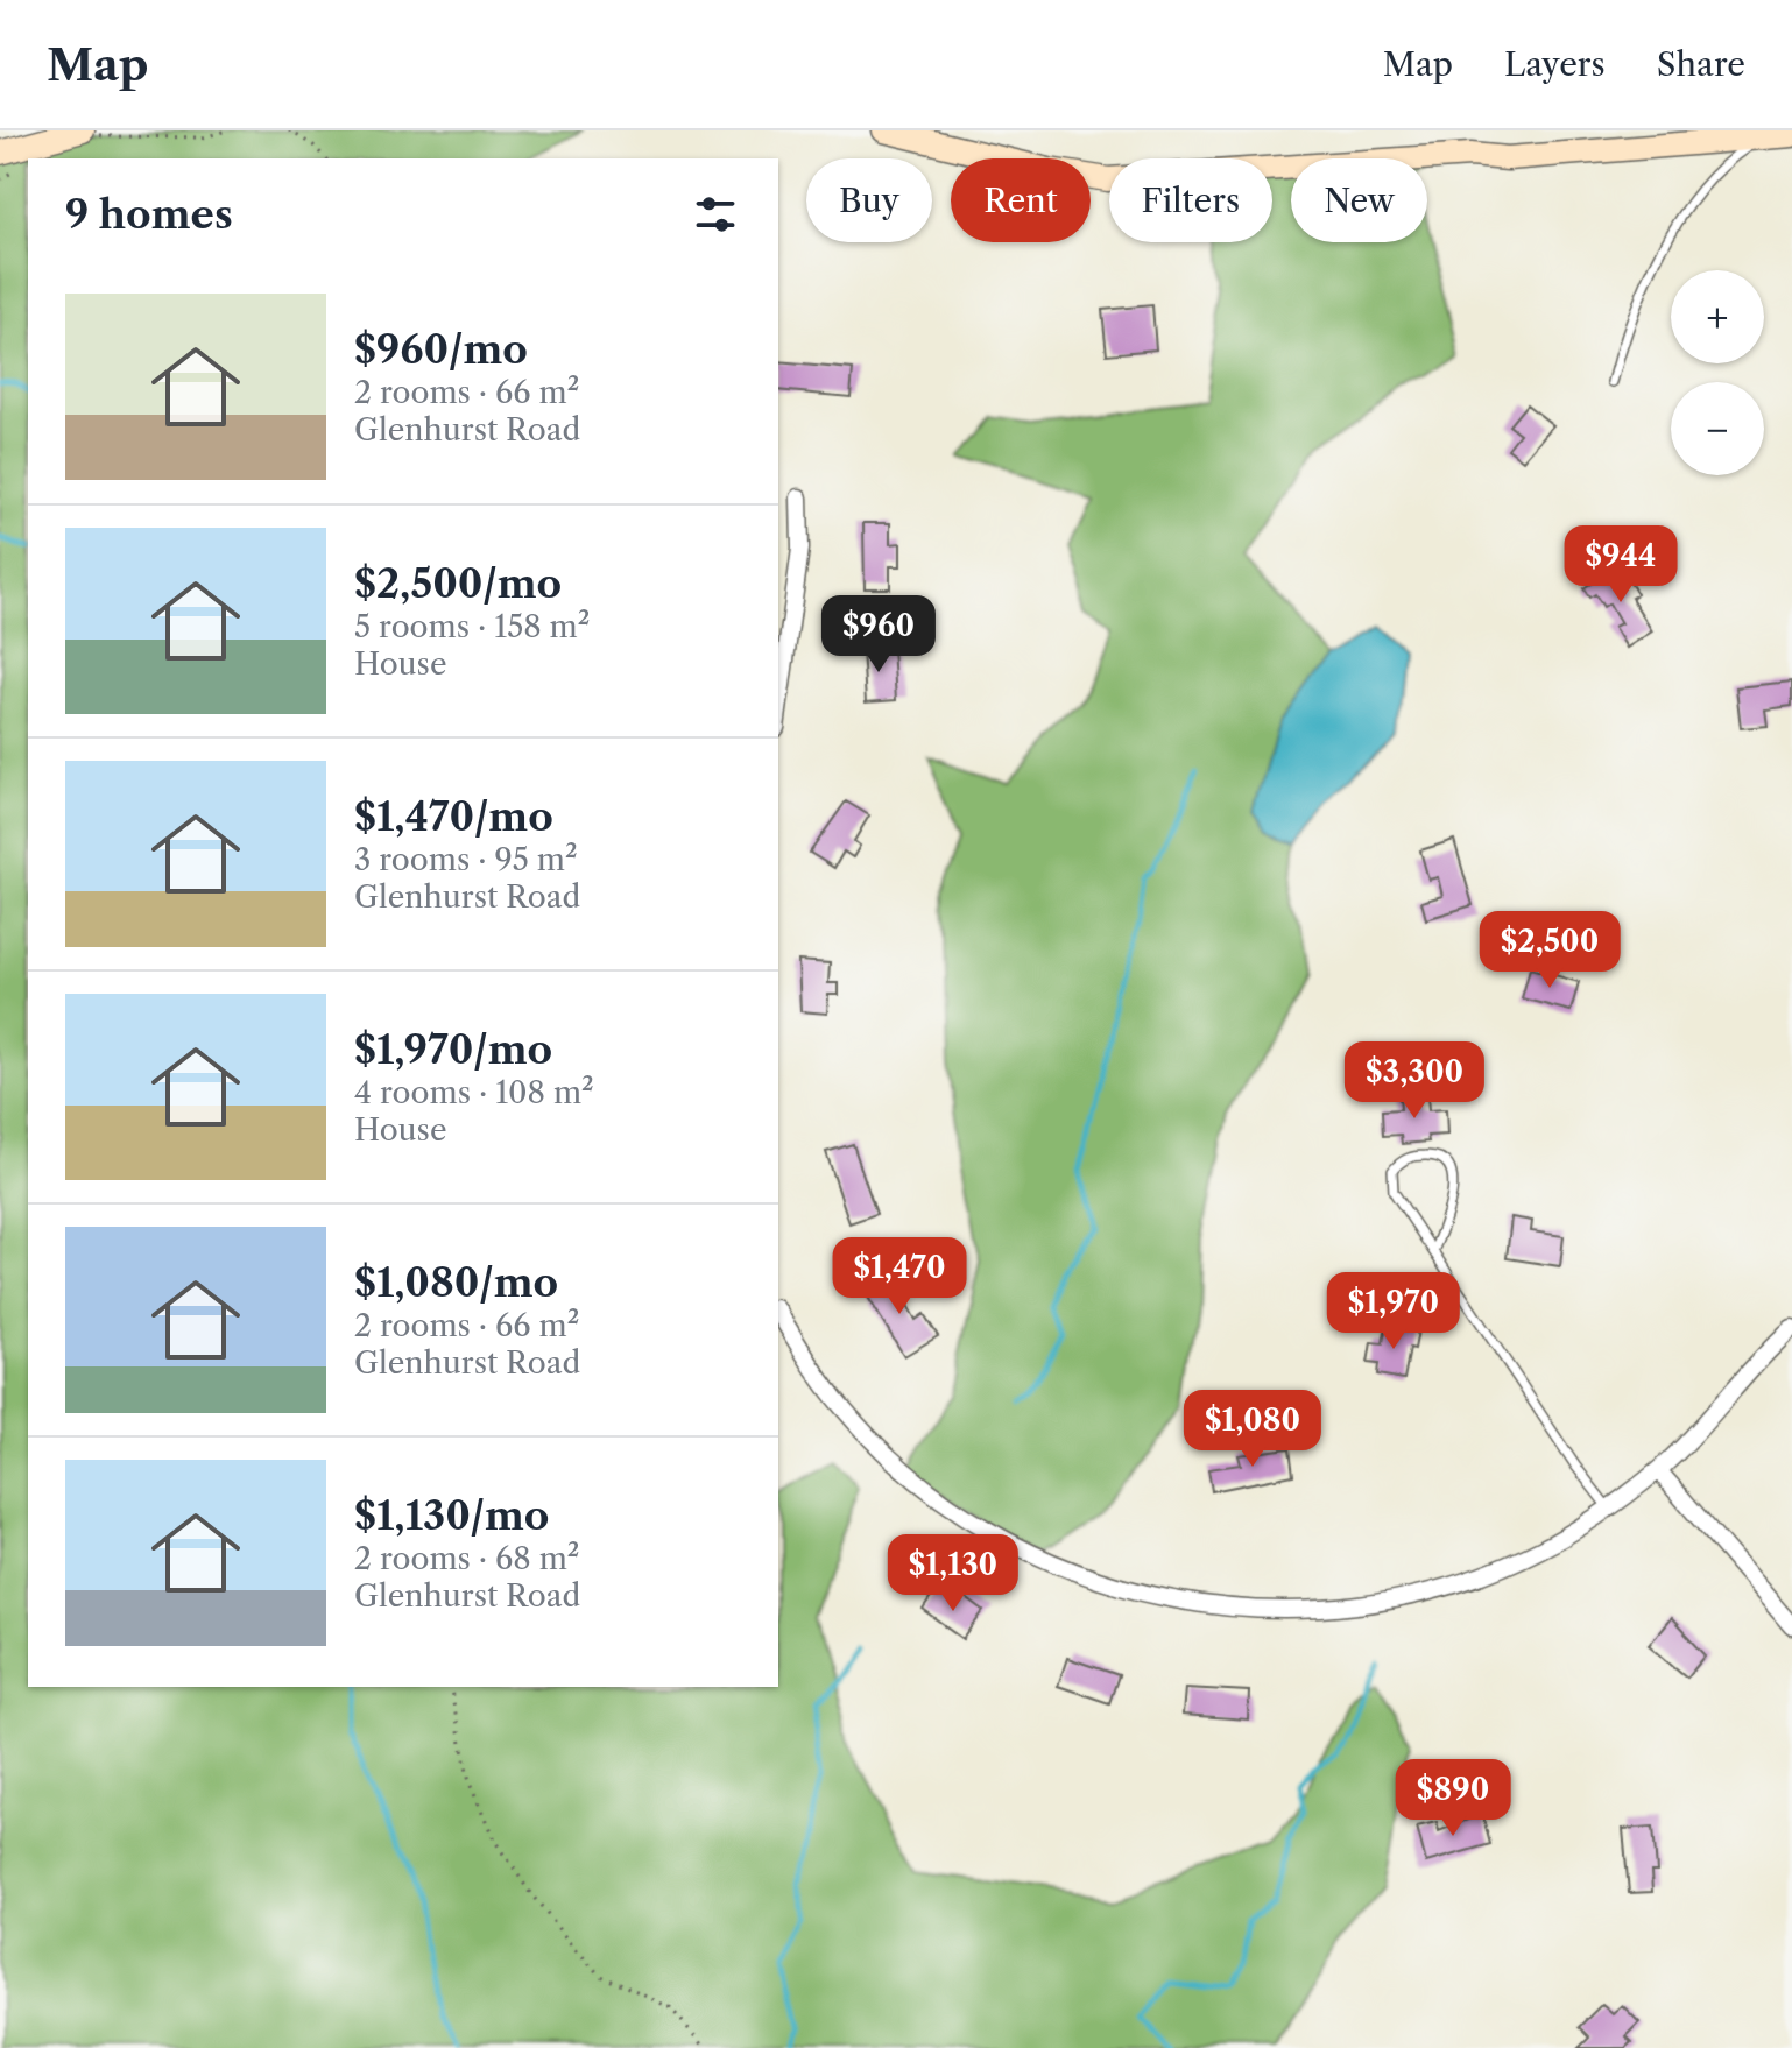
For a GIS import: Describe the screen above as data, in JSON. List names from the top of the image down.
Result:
{
  "page": {
    "header": "Map",
    "nav": ["Map", "Layers", "Share"],
    "chip": [
      "Buy",
      "Rent",
      "Filters",
      "New"
    ],
    "heading": "9 homes",
    "map_buttons": ["+", "−"],
    "list": [
      {
        "name": "$960/mo",
        "note": "2 rooms · 66 m² · Glenhurst Road"
      },
      {
        "name": "$2,500/mo",
        "note": "5 rooms · 158 m² · House"
      },
      {
        "name": "$1,470/mo",
        "note": "3 rooms · 95 m² · Glenhurst Road"
      },
      {
        "name": "$1,970/mo",
        "note": "4 rooms · 108 m² · House"
      },
      {
        "name": "$1,080/mo",
        "note": "2 rooms · 66 m² · Glenhurst Road"
      },
      {
        "name": "$1,130/mo",
        "note": "2 rooms · 68 m² · Glenhurst Road"
      }
    ],
    "price": [
      "$944",
      "$960",
      "$2,500",
      "$3,300",
      "$1,470",
      "$1,970",
      "$1,080",
      "$1,130",
      "$890"
    ]
  }
}
